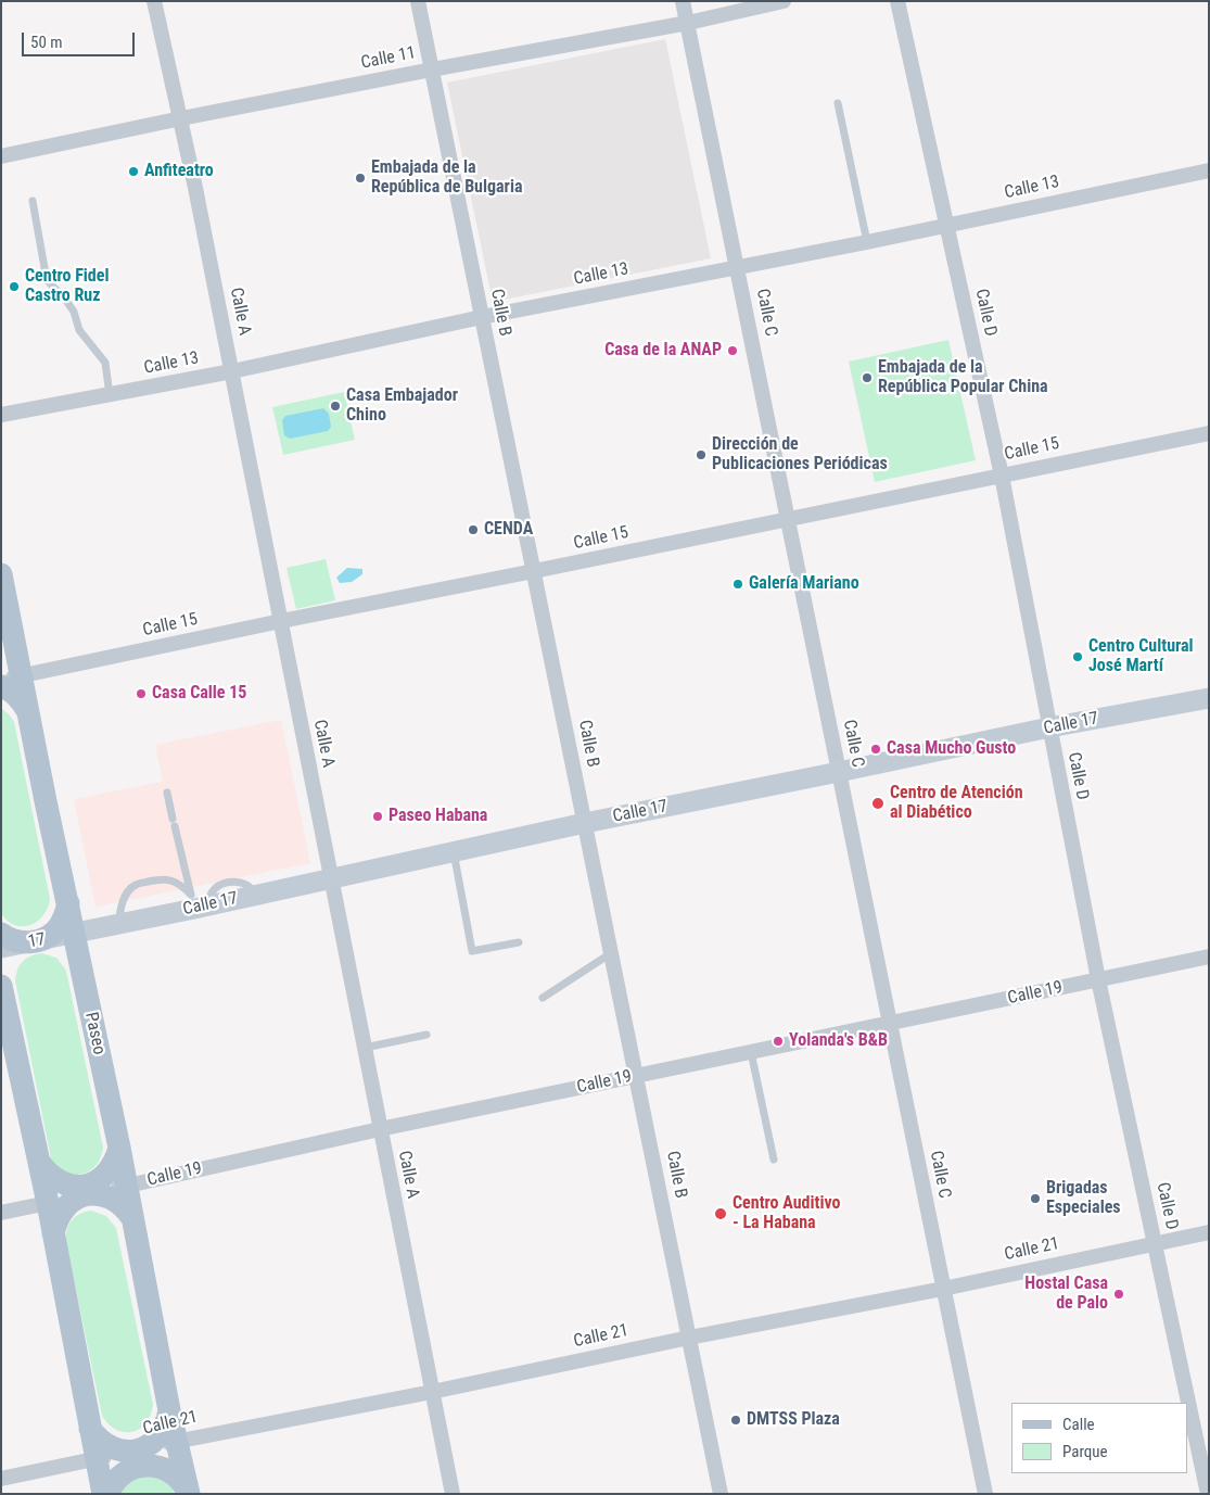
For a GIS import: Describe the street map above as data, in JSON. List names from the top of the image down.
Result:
{
  "streets": {
    "main road": ["Paseo"],
    "street": [
      "Calle 11",
      "Calle 13",
      "Calle A",
      "Calle B",
      "Calle C",
      "Calle D",
      "Calle 15",
      "Calle 17",
      "17",
      "Calle 19",
      "Calle 21"
    ]
  },
  "crossings": [
    ["Calle 11", "Calle A"],
    ["Calle 11", "Calle B"],
    ["Calle 11", "Calle C"],
    ["Calle 13", "Calle A"],
    ["Calle 13", "Calle B"],
    ["Calle 13", "Calle C"],
    ["Calle 13", "Calle D"],
    ["Calle A", "Calle 15"],
    ["Calle A", "Calle 17"],
    ["Calle A", "Calle 19"],
    ["Calle A", "Calle 21"],
    ["Calle B", "Calle 15"],
    ["Calle B", "Calle 17"],
    ["Calle B", "Calle 19"],
    ["Calle B", "Calle 21"],
    ["Calle C", "Calle 15"],
    ["Calle C", "Calle 17"],
    ["Calle C", "Calle 19"],
    ["Calle C", "Calle 21"],
    ["Calle D", "Calle 15"],
    ["Calle D", "Calle 17"],
    ["Calle D", "Calle 19"],
    ["Calle D", "Calle 21"],
    ["Calle 15", "Paseo"],
    ["Calle 17", "17"],
    ["Calle 17", "Paseo"],
    ["17", "Paseo"],
    ["Calle 19", "Paseo"],
    ["Paseo", "Calle 21"]
  ],
  "places": [
    "Anfiteatro",
    "Embajada de la República de Bulgaria",
    "Centro Fidel Castro Ruz",
    "Casa de la ANAP",
    "Embajada de la República Popular China",
    "Casa Embajador Chino",
    "Dirección de Publicaciones Periódicas",
    "CENDA",
    "Galería Mariano",
    "Centro Cultural José Martí",
    "Casa Calle 15",
    "Casa Mucho Gusto",
    "Centro de Atención al Diabético",
    "Paseo Habana",
    "Yolanda's B&B",
    "Brigadas Especiales",
    "Centro Auditivo - La Habana",
    "Hostal Casa de Palo",
    "DMTSS Plaza"
  ],
  "legend": ["Calle", "Parque"],
  "scale_bar": "50 m"
}
